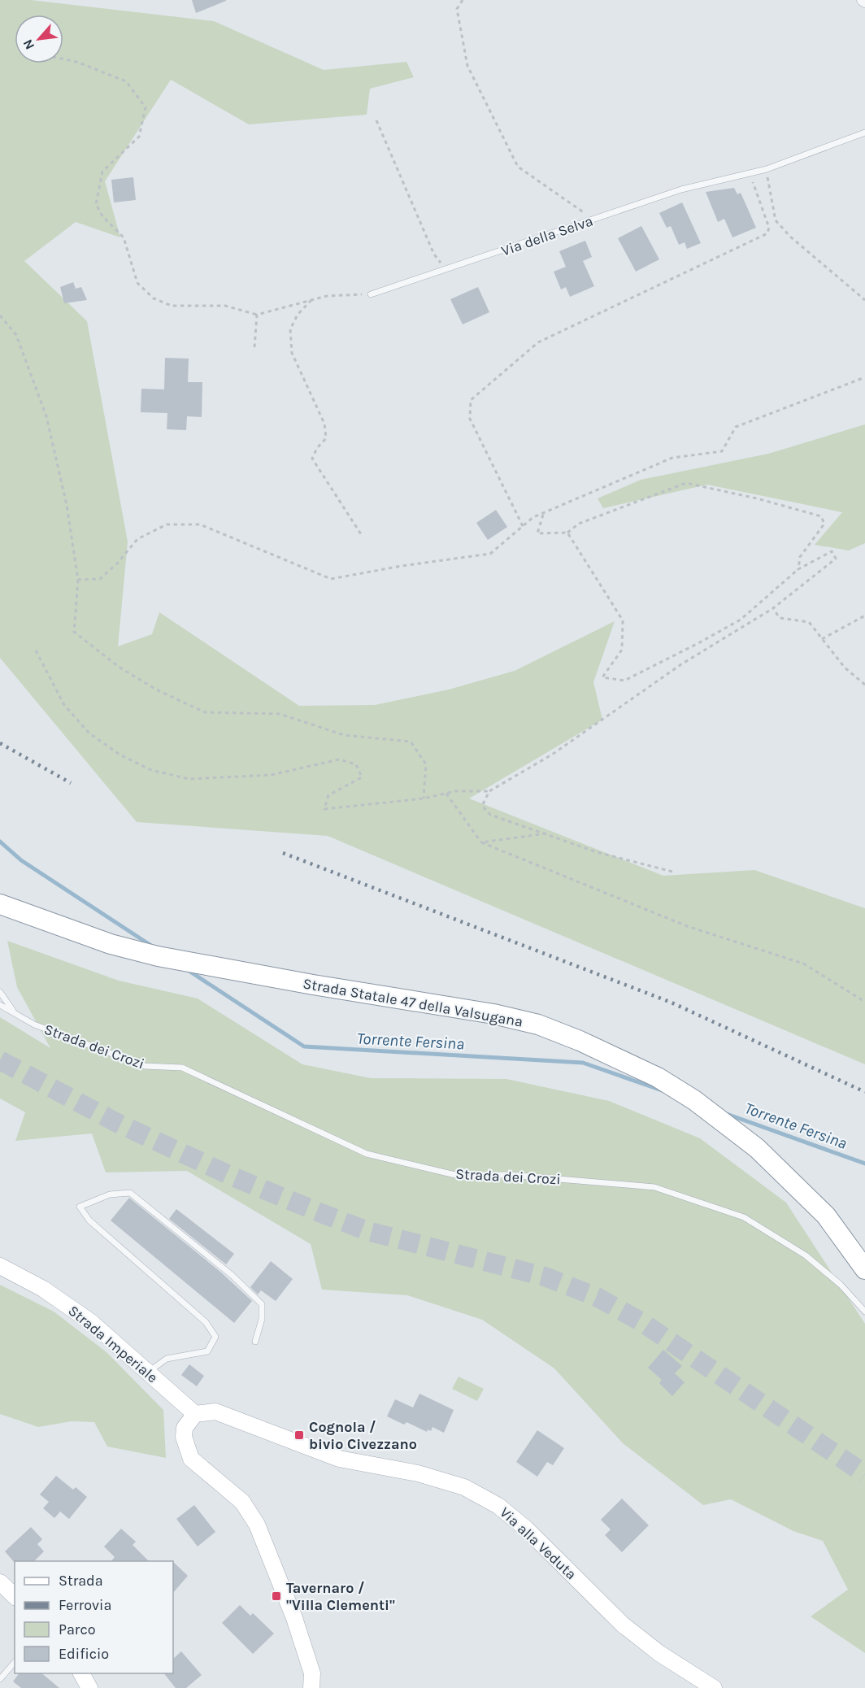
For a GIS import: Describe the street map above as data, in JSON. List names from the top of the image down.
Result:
{
  "streets": {
    "highway": ["Strada Statale 47 della Valsugana"],
    "street": ["Strada Imperiale", "Via alla Veduta"],
    "lane": ["Via della Selva", "Strada dei Crozi"]
  },
  "crossings": [
    ["Strada Imperiale", "Via alla Veduta"]
  ],
  "water": ["Torrente Fersina"],
  "places": {
    "transit": ["Cognola / bivio Civezzano", "Tavernaro / \"Villa Clementi\""]
  },
  "legend": [
    "Strada",
    "Ferrovia",
    "Parco",
    "Edificio"
  ],
  "north": "bottom left"
}
